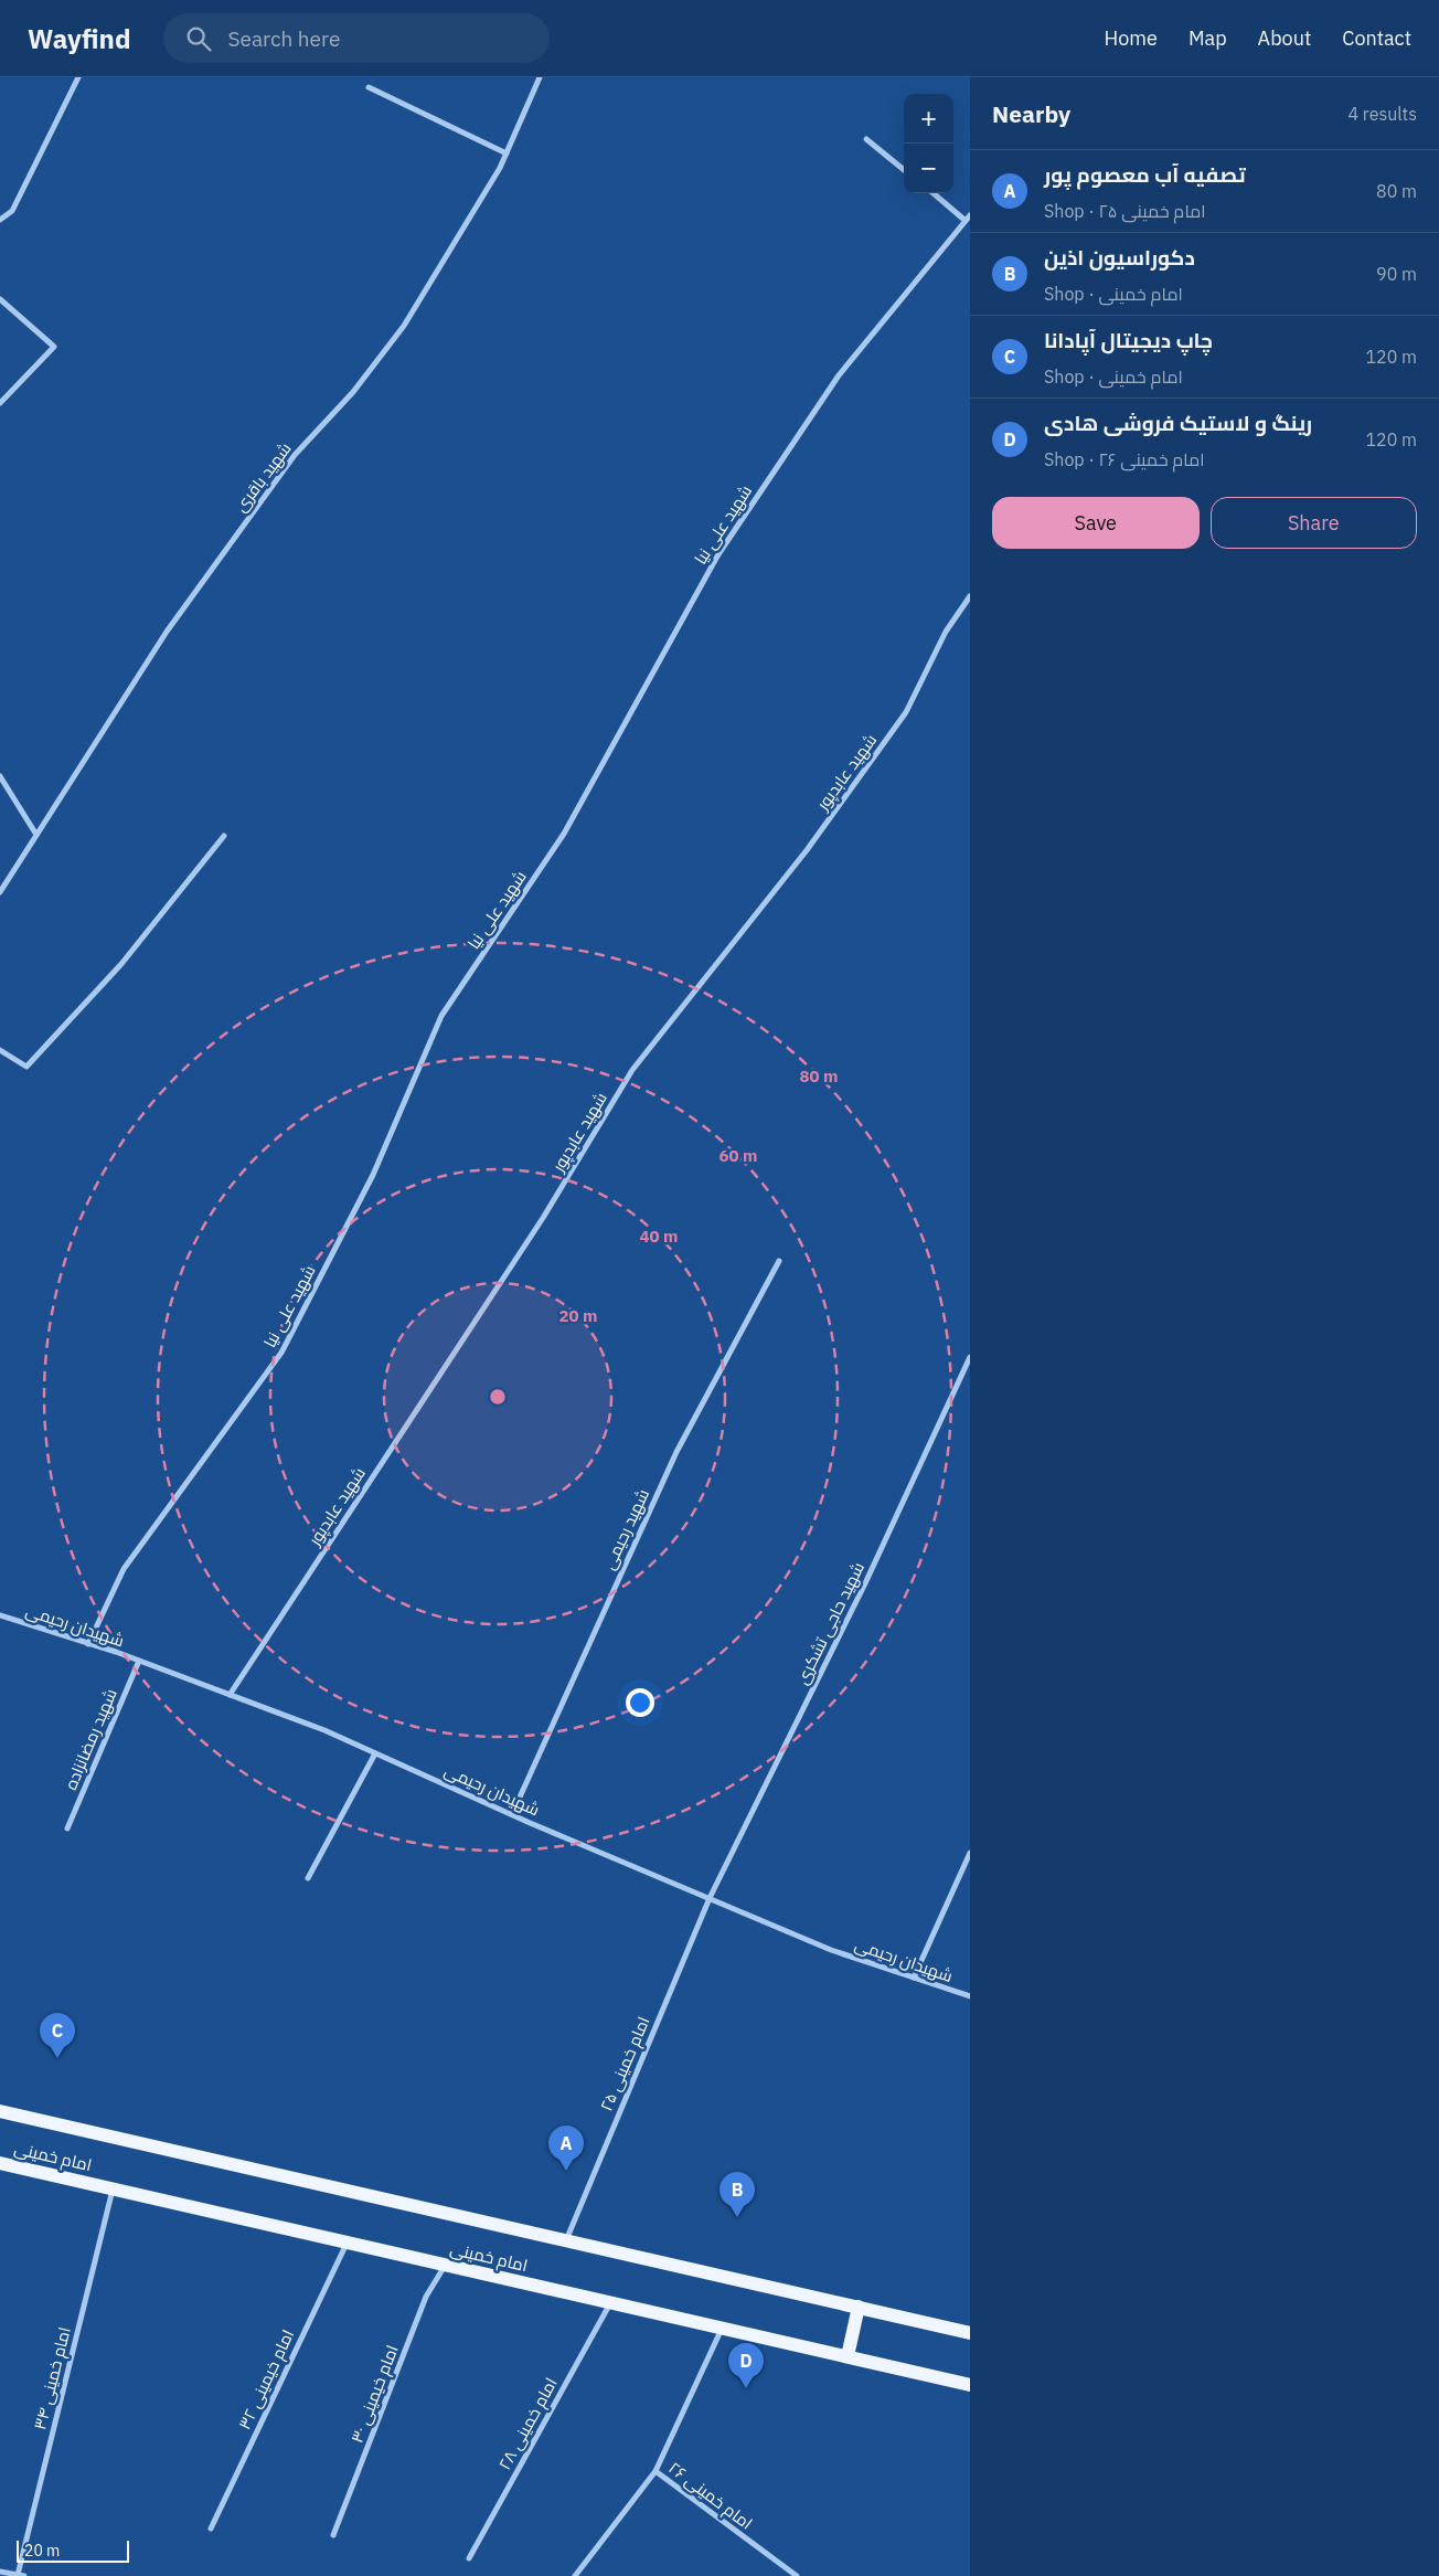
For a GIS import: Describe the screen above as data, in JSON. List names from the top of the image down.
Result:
{
  "streets": {
    "main road": ["امام خمینی"],
    "street": [
      "شهید باقری",
      "شهید علی نیا",
      "شهید عابدپور",
      "شهید رحیمی",
      "شهید حاجی تشکری",
      "شهیدان رحیمی",
      "شهید رمضانزاده",
      "امام خمینی ۲۵",
      "امام خمینی ۳۴",
      "امام خیمینی ۳۲",
      "امام خیمینی ۳۰",
      "امام خمینی ۲۸",
      "امام خمینی ۲۶"
    ]
  },
  "crossings": [
    ["شهید علی نیا", "شهیدان رحیمی"],
    ["شهید عابدپور", "شهیدان رحیمی"],
    ["شهید رحیمی", "شهیدان رحیمی"],
    ["شهید حاجی تشکری", "شهیدان رحیمی"],
    ["شهید حاجی تشکری", "امام خمینی ۲۵"],
    ["شهیدان رحیمی", "شهید رمضانزاده"],
    ["شهیدان رحیمی", "امام خمینی ۲۵"],
    ["امام خمینی ۲۵", "امام خمینی"],
    ["امام خمینی", "امام خمینی ۳۴"],
    ["امام خمینی", "امام خیمینی ۳۲"],
    ["امام خمینی", "امام خیمینی ۳۰"],
    ["امام خمینی", "امام خمینی ۲۸"],
    ["امام خمینی", "امام خمینی ۲۶"]
  ],
  "scale_bar": "20 m",
  "page": {
    "header": "Wayfind",
    "search": "Search here",
    "nav": [
      "Home",
      "Map",
      "About",
      "Contact"
    ],
    "heading": ["Nearby", "4 results"],
    "map_buttons": ["+", "−"],
    "list": [
      {
        "mark": "A",
        "name": "تصفیه آب معصوم پور",
        "note": "Shop · امام خمینی ۲۵",
        "value": "80 m"
      },
      {
        "mark": "B",
        "name": "دکوراسیون اذین",
        "note": "Shop · امام خمینی",
        "value": "90 m"
      },
      {
        "mark": "C",
        "name": "چاپ دیجیتال آپادانا",
        "note": "Shop · امام خمینی",
        "value": "120 m"
      },
      {
        "mark": "D",
        "name": "رینگ و لاستیک فروشی هادی",
        "note": "Shop · امام خمینی ۲۶",
        "value": "120 m"
      }
    ],
    "buttons": ["Save", "Share"],
    "pins": [
      "C",
      "A",
      "B",
      "D"
    ],
    "scale": "20 m"
  },
  "rings": [
    "80 m",
    "60 m",
    "40 m",
    "20 m"
  ]
}
